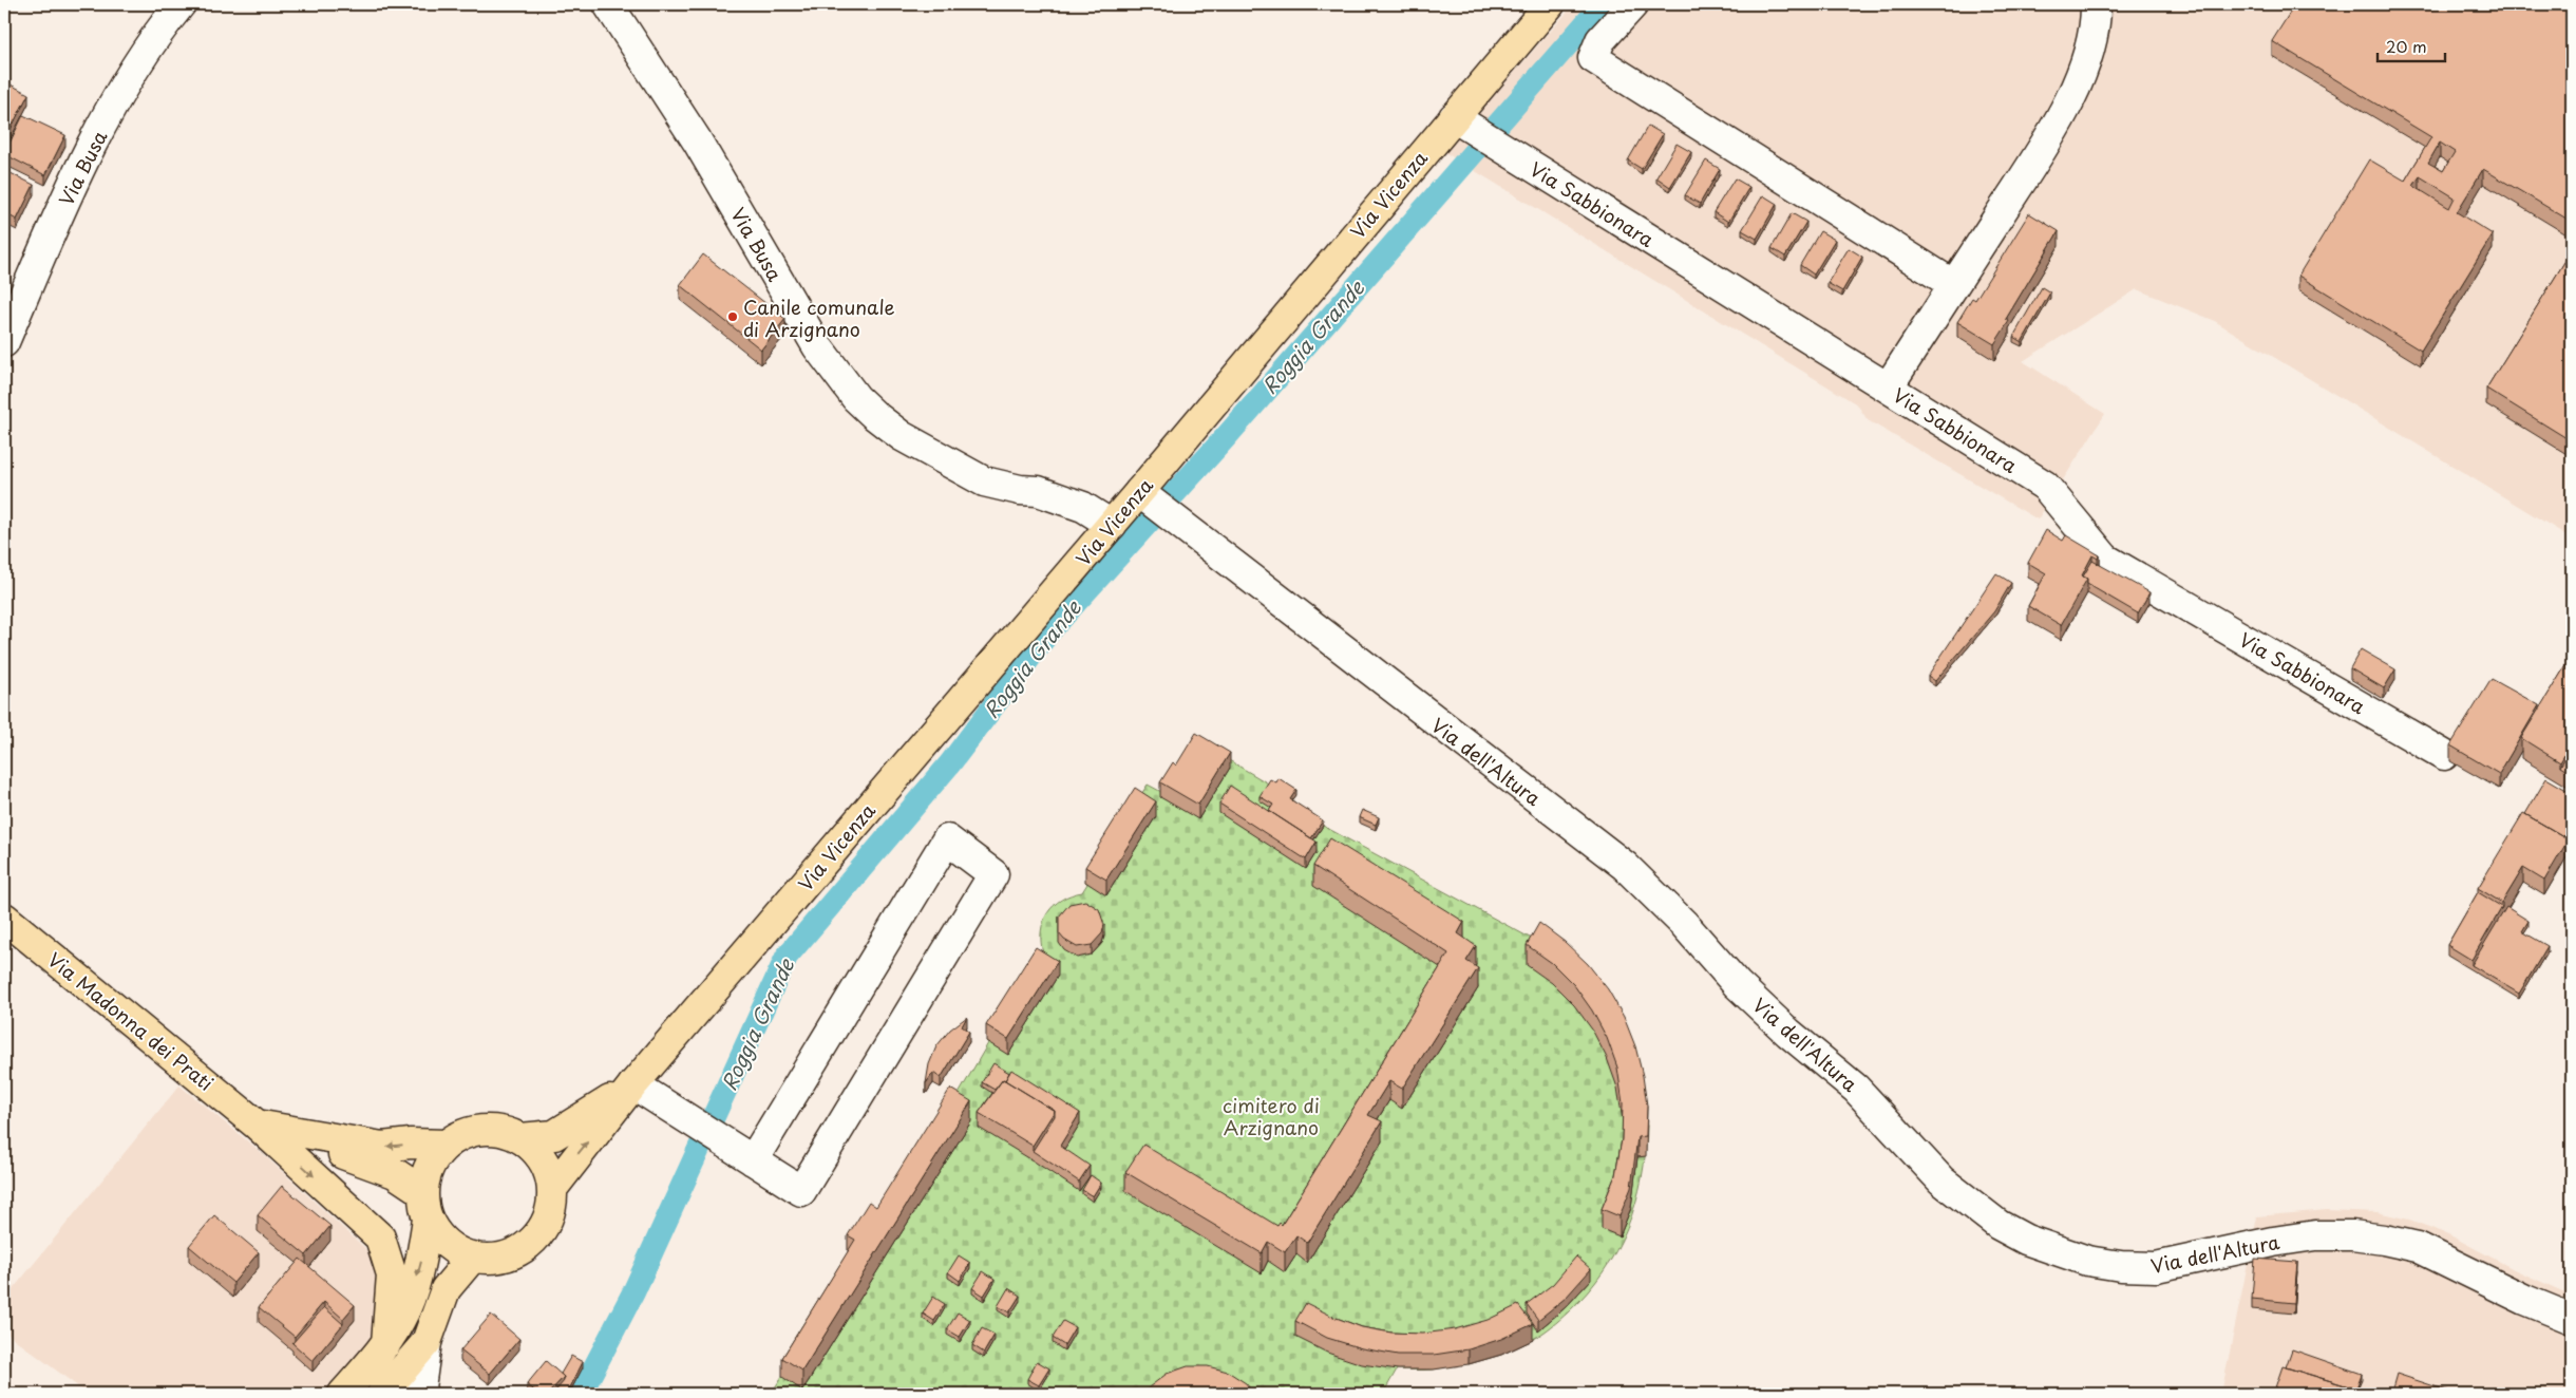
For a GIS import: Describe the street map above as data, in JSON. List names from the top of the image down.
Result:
{
  "streets": {
    "main road": ["Via Vicenza", "Via Madonna dei Prati"],
    "street": ["Via Busa", "Via Sabbionara", "Via dell'Altura"]
  },
  "crossings": [
    ["Via Busa", "Via Vicenza"],
    ["Via Vicenza", "Via Sabbionara"],
    ["Via Vicenza", "Via dell'Altura"],
    ["Via Vicenza", "Via Madonna dei Prati"]
  ],
  "water": ["Roggia Grande"],
  "parks": ["cimitero di Arzignano"],
  "places": ["Canile comunale di Arzignano"],
  "scale_bar": "20 m"
}
